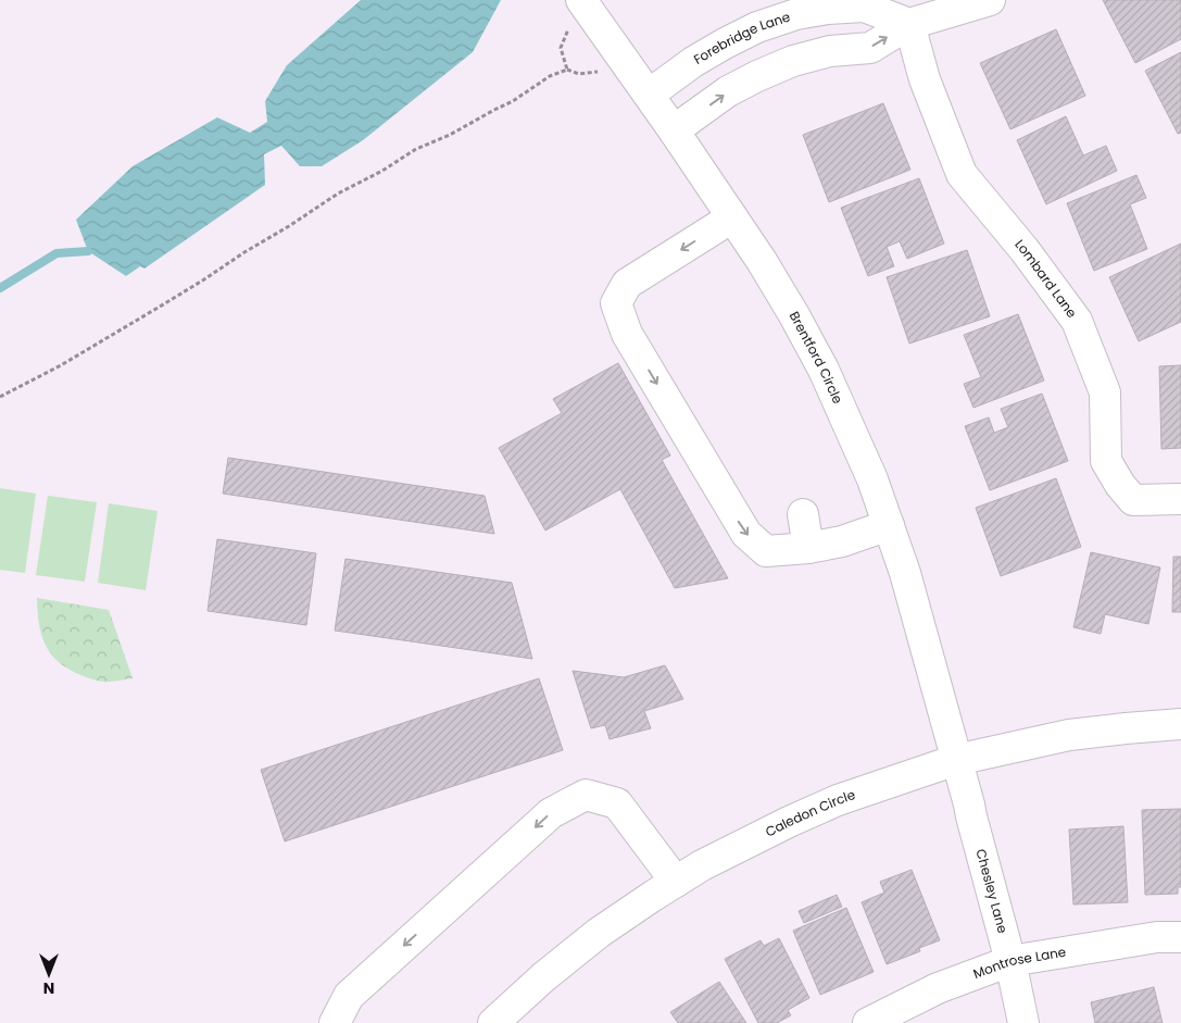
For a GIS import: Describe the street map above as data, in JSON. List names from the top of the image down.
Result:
{
  "streets": {
    "street": [
      "Forebridge Lane",
      "Lombard Lane",
      "Brentford Circle",
      "Caledon Circle",
      "Chesley Lane",
      "Montrose Lane"
    ]
  },
  "crossings": [
    ["Forebridge Lane", "Lombard Lane"],
    ["Forebridge Lane", "Brentford Circle"],
    ["Brentford Circle", "Caledon Circle"],
    ["Brentford Circle", "Chesley Lane"],
    ["Caledon Circle", "Chesley Lane"],
    ["Chesley Lane", "Montrose Lane"]
  ],
  "north": "bottom"
}
